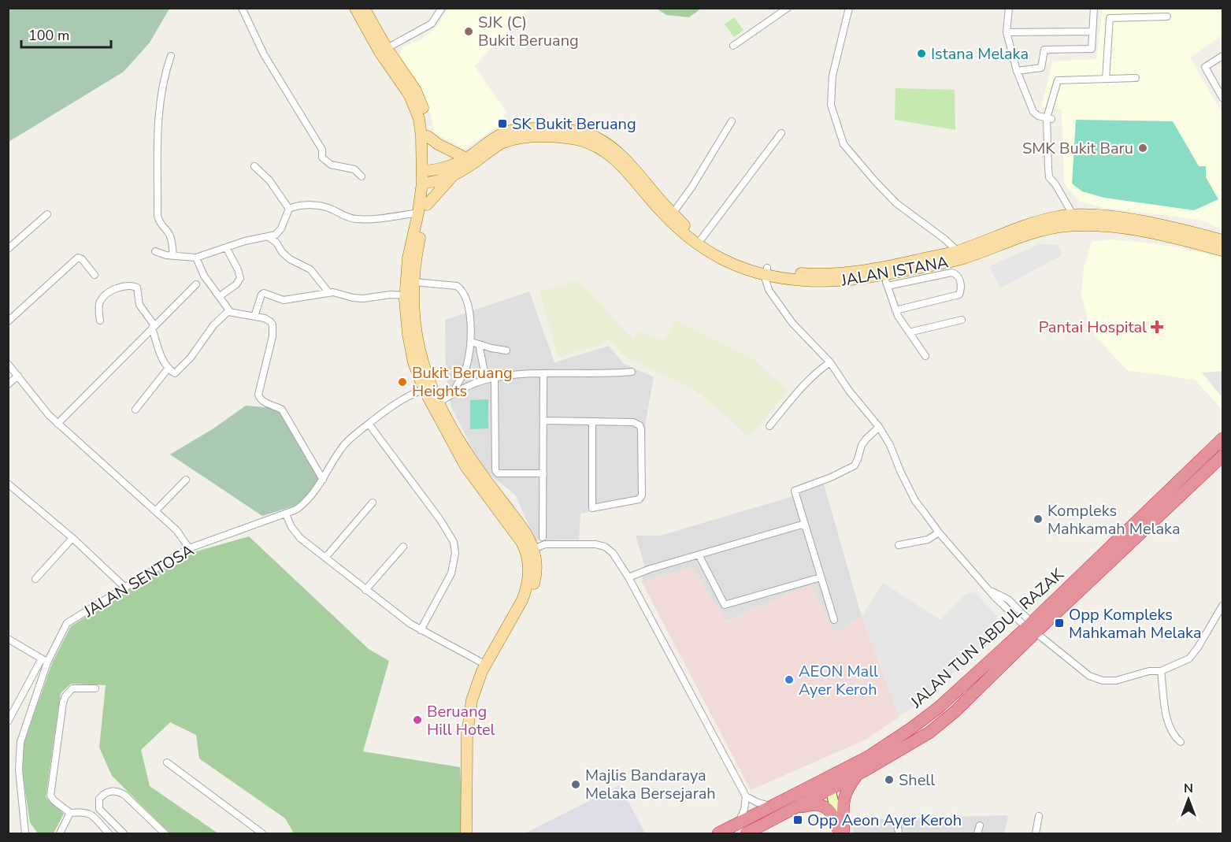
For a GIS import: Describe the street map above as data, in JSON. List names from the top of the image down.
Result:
{
  "streets": {
    "highway": ["JALAN TUN ABDUL RAZAK"],
    "main road": ["JALAN ISTANA"],
    "street": ["JALAN SENTOSA"]
  },
  "places": {
    "other": [
      "SJK (C) Bukit Beruang",
      "Istana Melaka",
      "SMK Bukit Baru",
      "Bukit Beruang Heights",
      "Kompleks Mahkamah Melaka",
      "AEON Mall Ayer Keroh",
      "Beruang Hill Hotel",
      "Shell",
      "Majlis Bandaraya Melaka Bersejarah"
    ],
    "transit": ["SK Bukit Beruang", "Opp Kompleks Mahkamah Melaka", "Opp Aeon Ayer Keroh"],
    "health": ["Pantai Hospital"]
  },
  "scale_bar": "100 m",
  "north": "top"
}
